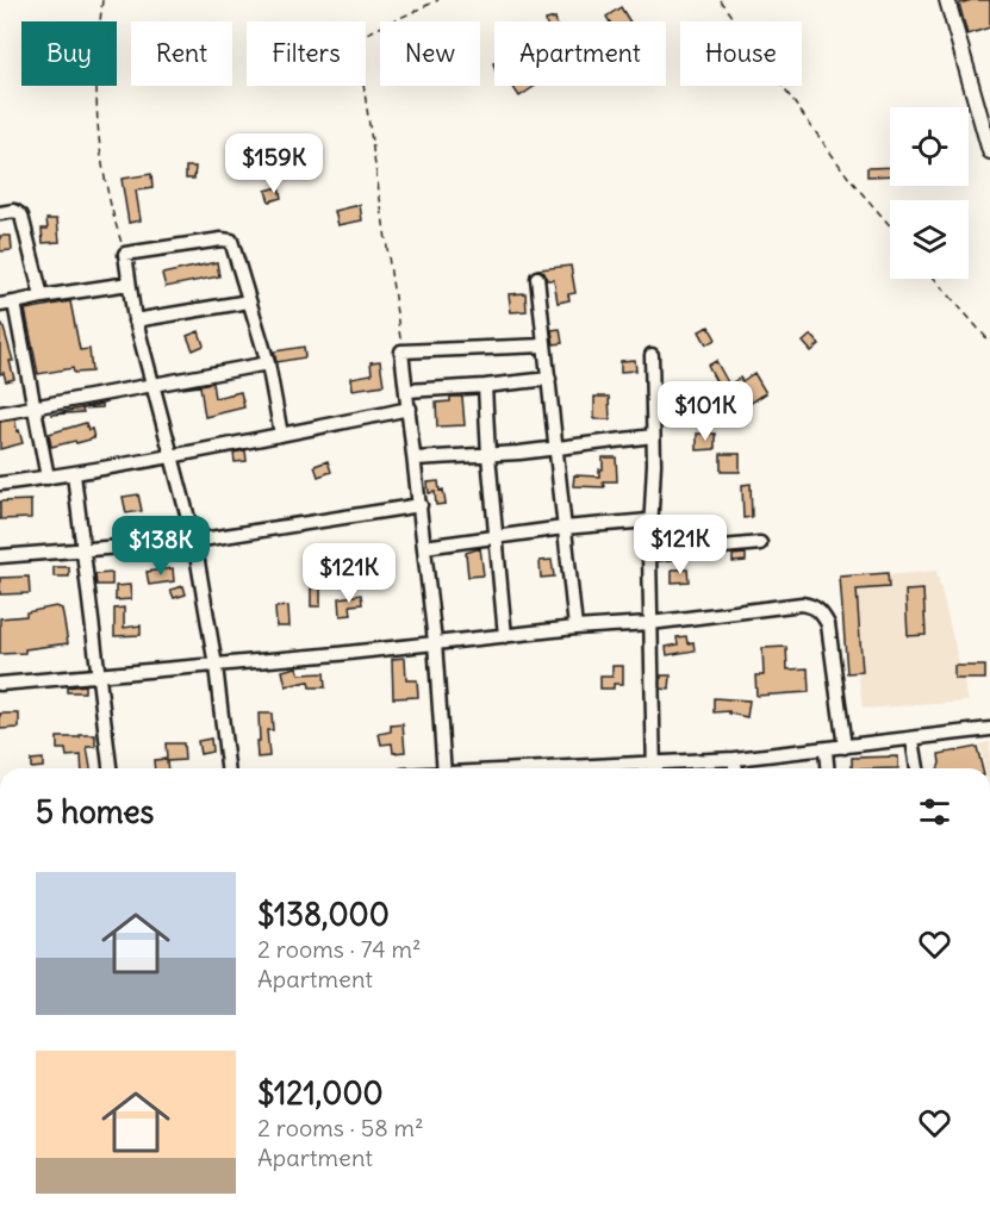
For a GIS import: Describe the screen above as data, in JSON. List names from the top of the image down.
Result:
{
  "page": {
    "chip": [
      "Buy",
      "Rent",
      "Filters",
      "New",
      "Apartment",
      "House"
    ],
    "price": [
      "$159K",
      "$101K",
      "$121K",
      "$138K",
      "$121K"
    ],
    "heading": "5 homes",
    "list": [
      {
        "name": "$138,000",
        "note": "2 rooms · 74 m² · Apartment"
      },
      {
        "name": "$121,000",
        "note": "2 rooms · 58 m² · Apartment"
      }
    ]
  }
}
